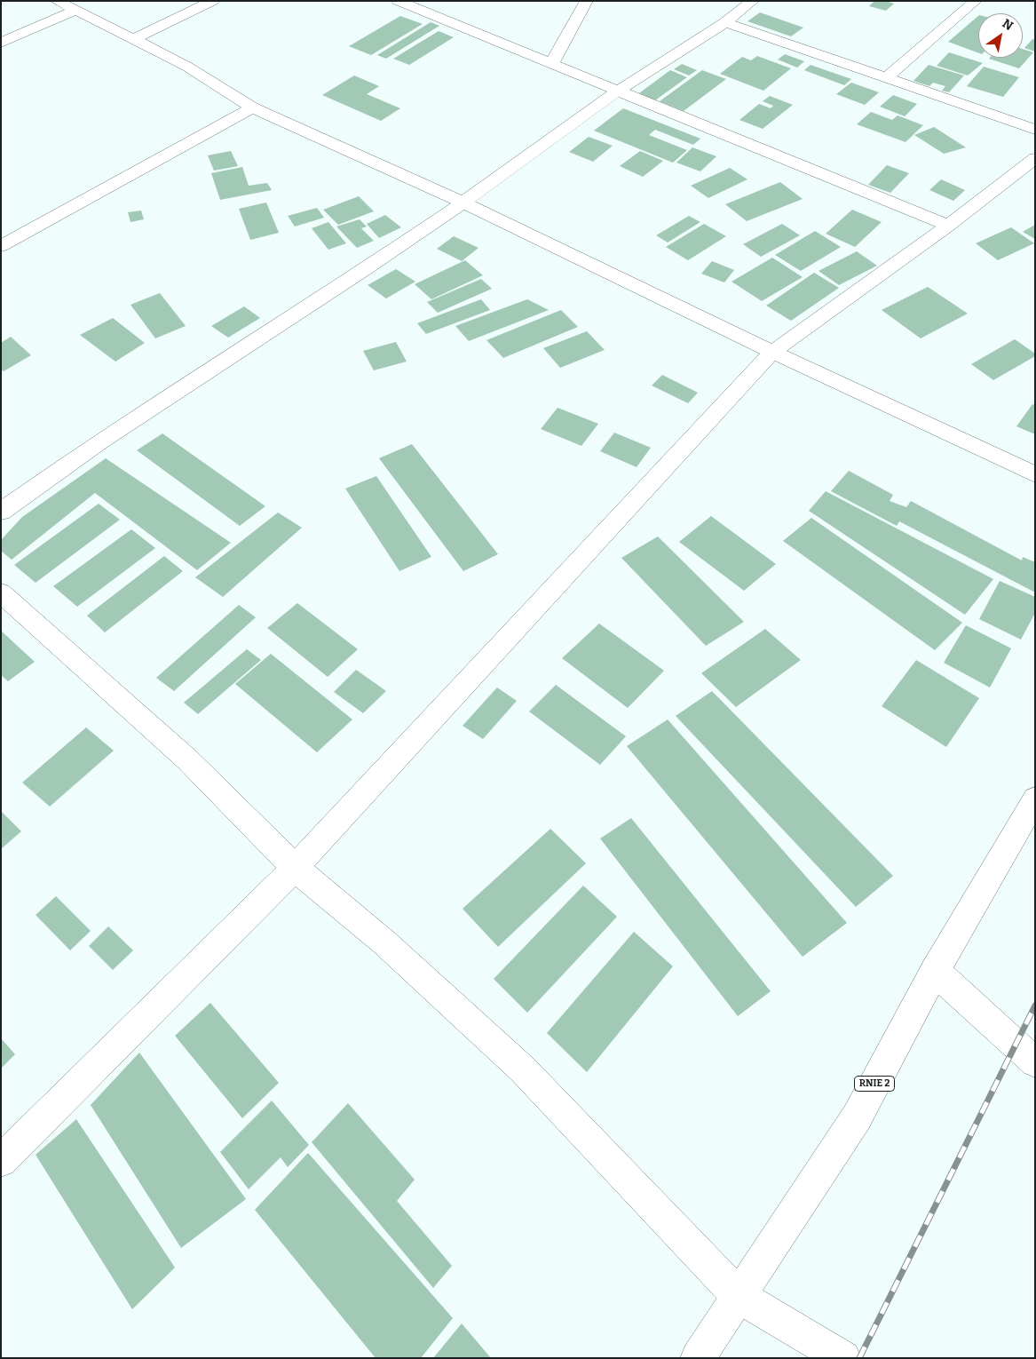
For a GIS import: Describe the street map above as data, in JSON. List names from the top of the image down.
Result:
{
  "streets": {
    "main road": ["RNIE 2"]
  },
  "north": "top right"
}
